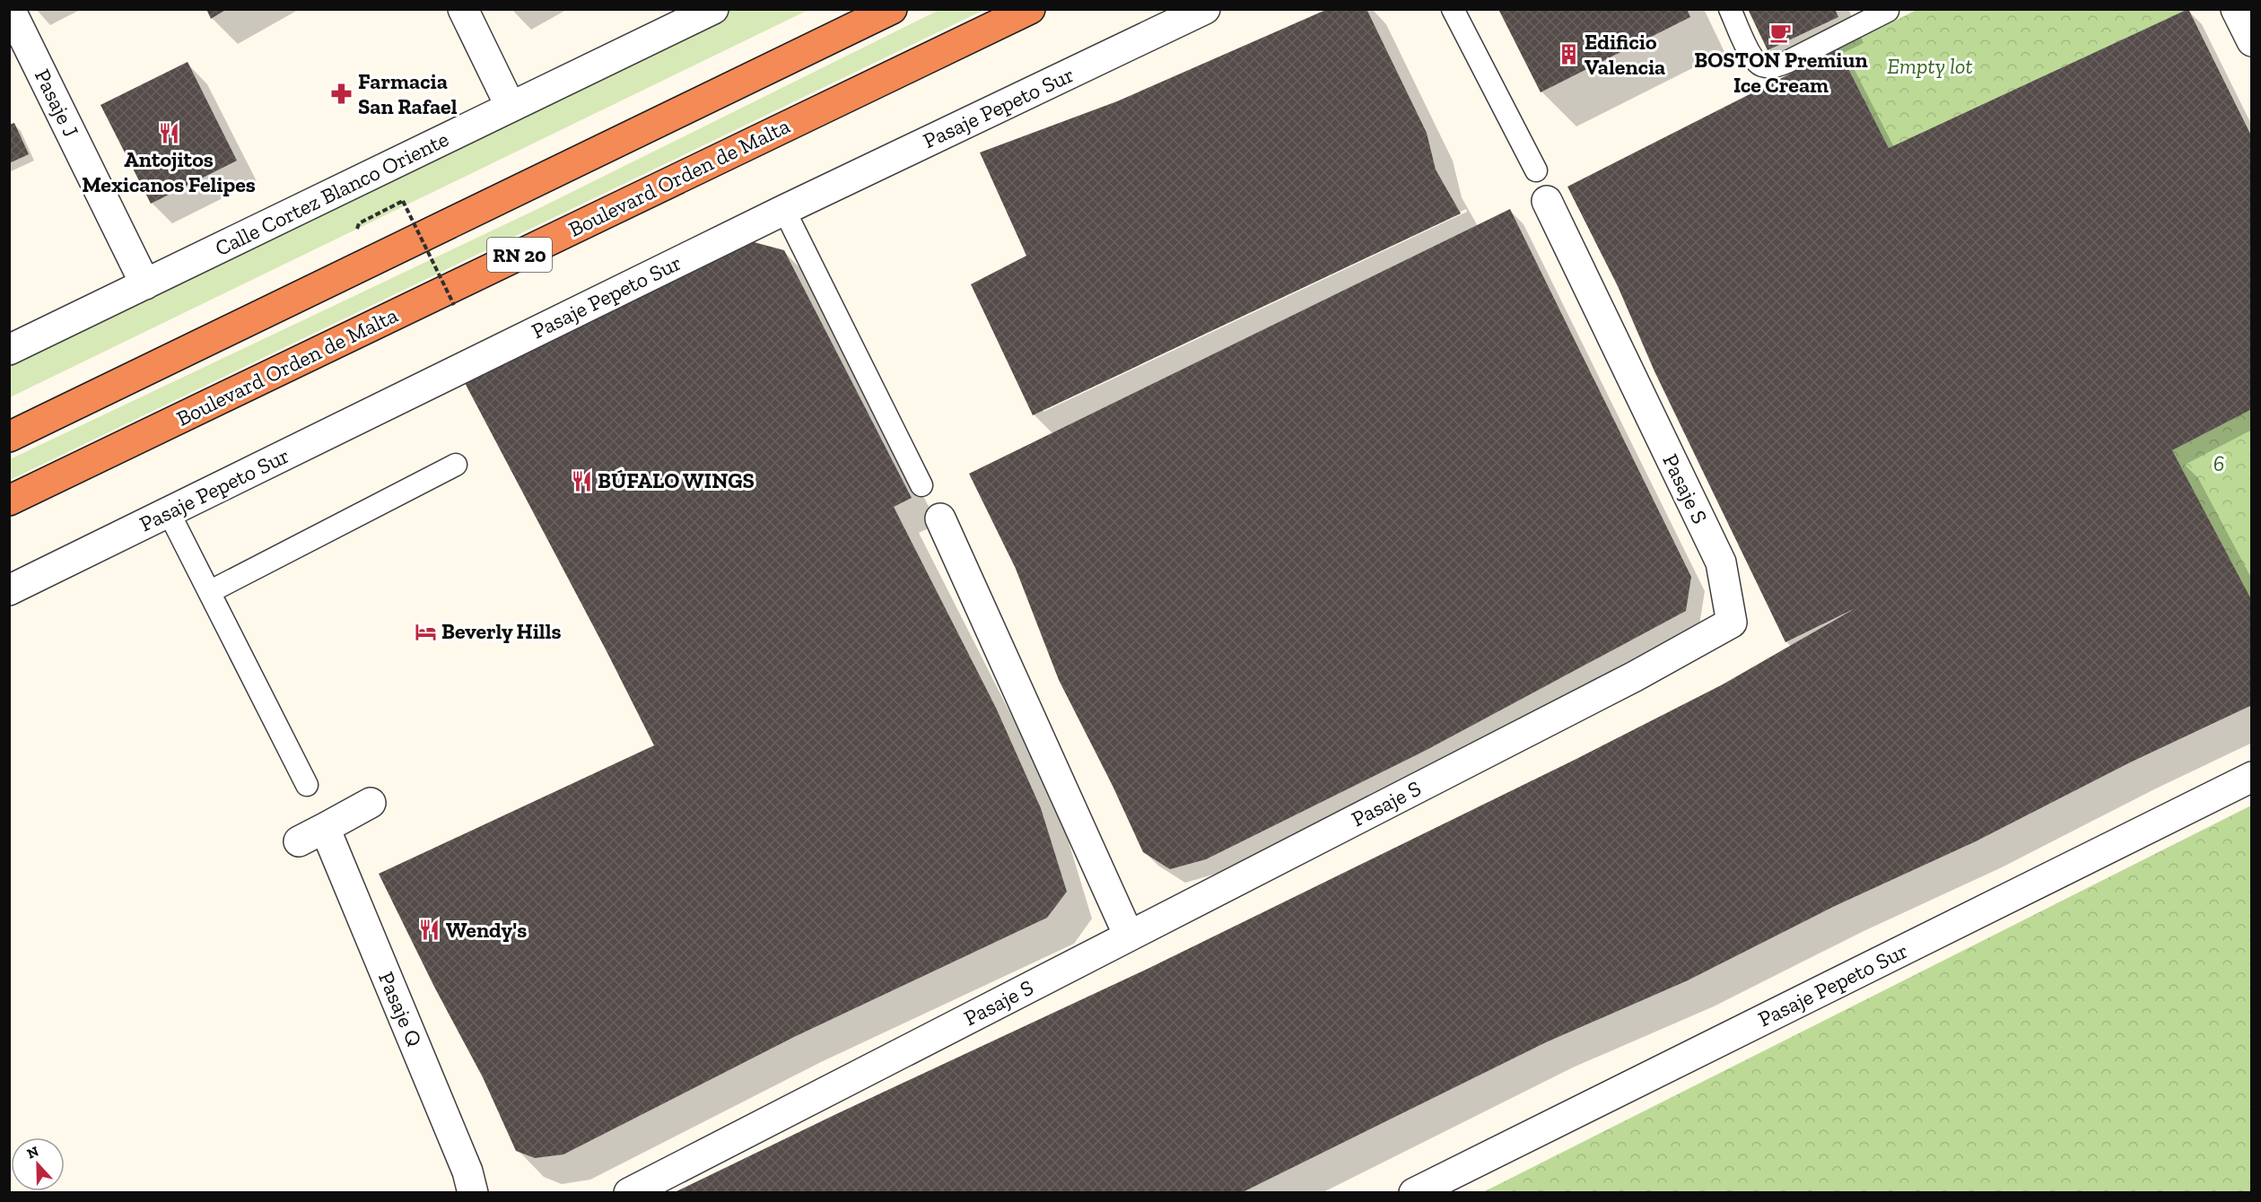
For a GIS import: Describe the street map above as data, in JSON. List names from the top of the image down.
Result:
{
  "streets": {
    "highway": ["Boulevard Orden de Malta", "RN 20"],
    "street": [
      "Pasaje J",
      "Pasaje Pepeto Sur",
      "Calle Cortez Blanco Oriente",
      "Pasaje S",
      "Pasaje Q"
    ]
  },
  "crossings": [
    ["Pasaje J", "Calle Cortez Blanco Oriente"]
  ],
  "parks": ["Empty lot", "6"],
  "places": {
    "cafe": ["BOSTON Premiun Ice Cream"],
    "building": ["Edificio Valencia"],
    "pharmacy": ["Farmacia San Rafael"],
    "restaurant": ["Antojitos Mexicanos Felipes", "BÚFALO WINGS", "Wendy's"],
    "hotel": ["Beverly Hills"]
  },
  "north": "top"
}
